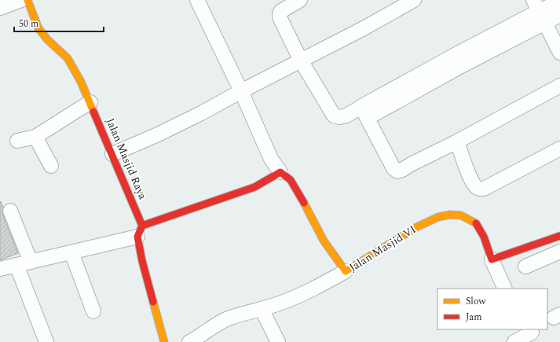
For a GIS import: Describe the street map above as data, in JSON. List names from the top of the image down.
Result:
{
  "streets": {
    "street": ["Jalan Masjid Raya", "Jalan Masjid VI"]
  },
  "legend": ["Slow", "Jam"],
  "scale_bar": "50 m"
}
